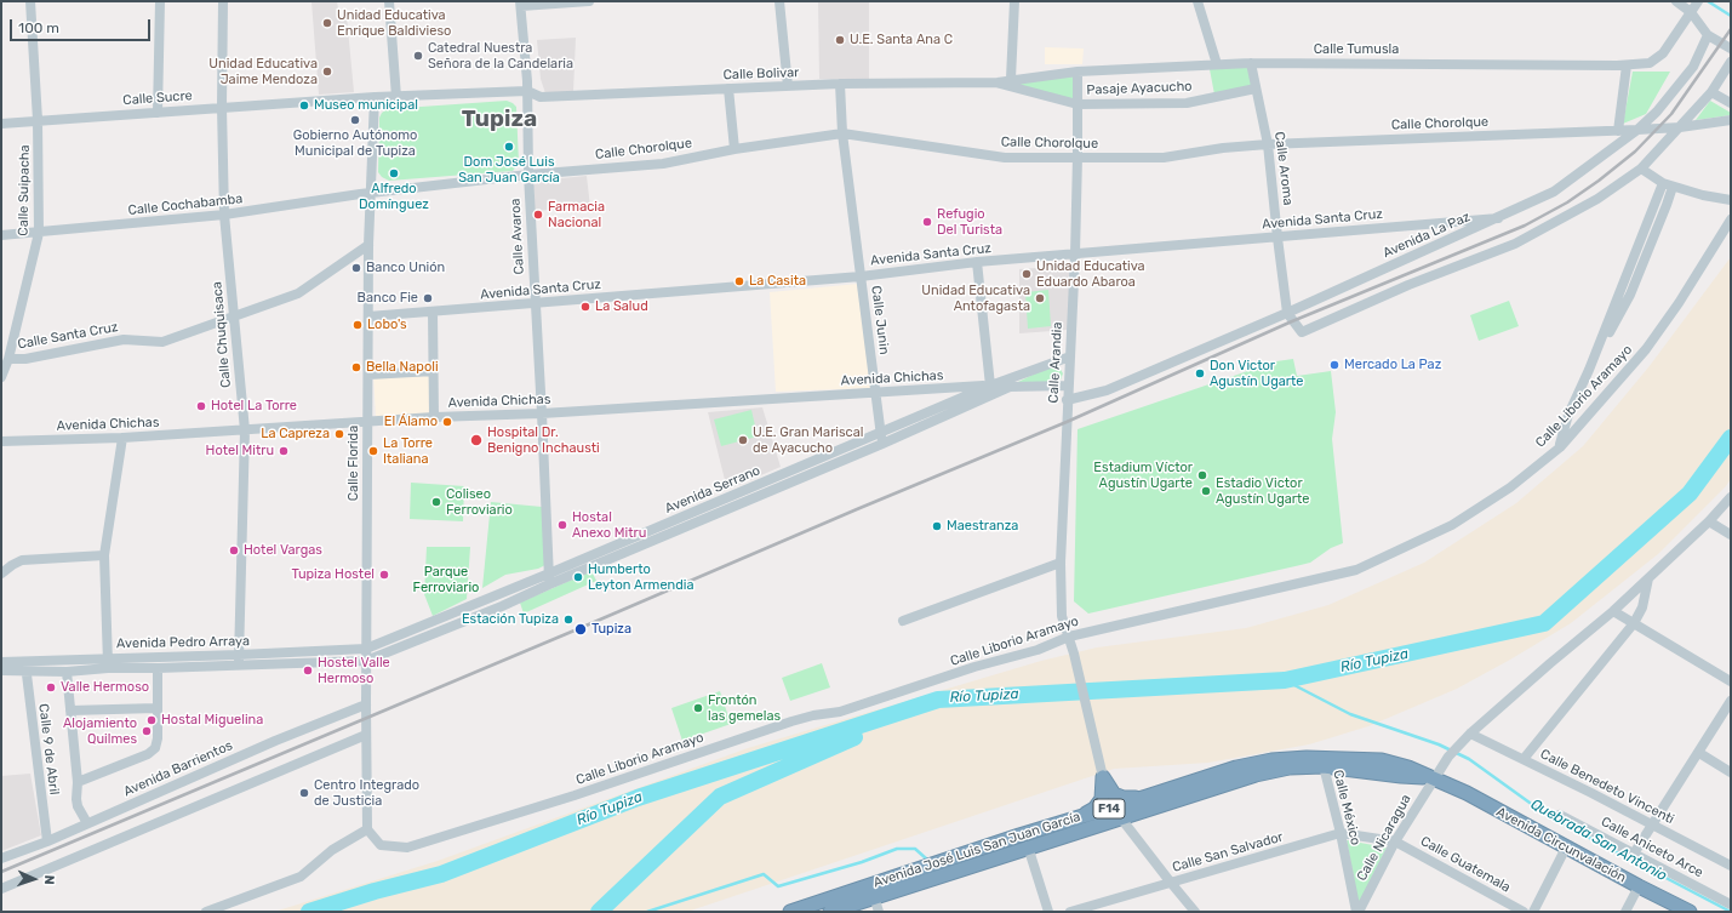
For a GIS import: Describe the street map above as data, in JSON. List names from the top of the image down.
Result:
{
  "streets": {
    "highway": ["F14", "Avenida Circunvalación", "Avenida José Luis San Juan García"],
    "street": [
      "Calle Tumusla",
      "Calle Bolivar",
      "Pasaje Ayacucho",
      "Calle Sucre",
      "Calle Chorolque",
      "Calle Aroma",
      "Calle Suipacha",
      "Calle Cochabamba",
      "Avenida Santa Cruz",
      "Avenida La Paz",
      "Calle Avaroa",
      "Calle Junin",
      "Calle Chuquisaca",
      "Calle Santa Cruz",
      "Calle Arandia",
      "Avenida Chichas",
      "Calle Liborio Aramayo",
      "Calle Florida",
      "Avenida Serrano",
      "Avenida Pedro Arraya",
      "Calle 9 de Abril",
      "Avenida Barrientos",
      "Calle Benedeto Vincenti",
      "Calle México",
      "Calle Nicaragua",
      "Calle Aniceto Arce",
      "Calle San Salvador",
      "Calle Guatemala"
    ]
  },
  "crossings": [
    ["Calle Tumusla", "Calle Bolivar"],
    ["Calle Tumusla", "Pasaje Ayacucho"],
    ["Calle Tumusla", "Calle Aroma"],
    ["Calle Tumusla", "Calle Arandia"],
    ["Calle Bolivar", "Pasaje Ayacucho"],
    ["Calle Bolivar", "Calle Sucre"],
    ["Calle Bolivar", "Calle Avaroa"],
    ["Calle Bolivar", "Calle Junin"],
    ["Pasaje Ayacucho", "Calle Aroma"],
    ["Pasaje Ayacucho", "Calle Arandia"],
    ["Calle Sucre", "Calle Suipacha"],
    ["Calle Sucre", "Calle Chuquisaca"],
    ["Calle Sucre", "Calle Florida"],
    ["Calle Chorolque", "Calle Aroma"],
    ["Calle Chorolque", "Calle Cochabamba"],
    ["Calle Chorolque", "Avenida La Paz"],
    ["Calle Chorolque", "Calle Avaroa"],
    ["Calle Chorolque", "Calle Junin"],
    ["Calle Chorolque", "Calle Arandia"],
    ["Calle Chorolque", "Calle Florida"],
    ["Calle Aroma", "Avenida Santa Cruz"],
    ["Calle Aroma", "Avenida La Paz"],
    ["Calle Suipacha", "Calle Cochabamba"],
    ["Calle Suipacha", "Calle Santa Cruz"],
    ["Calle Cochabamba", "Calle Chuquisaca"],
    ["Calle Cochabamba", "Calle Florida"],
    ["Avenida Santa Cruz", "Avenida La Paz"],
    ["Avenida Santa Cruz", "Calle Avaroa"],
    ["Avenida Santa Cruz", "Calle Junin"],
    ["Avenida Santa Cruz", "Calle Arandia"],
    ["Avenida Santa Cruz", "Calle Florida"],
    ["Avenida La Paz", "Calle Arandia"],
    ["Calle Avaroa", "Avenida Chichas"],
    ["Calle Avaroa", "Avenida Serrano"],
    ["Calle Junin", "Avenida Chichas"],
    ["Calle Junin", "Avenida Serrano"],
    ["Calle Chuquisaca", "Calle Santa Cruz"],
    ["Calle Chuquisaca", "Avenida Chichas"],
    ["Calle Chuquisaca", "Avenida Pedro Arraya"],
    ["Calle Santa Cruz", "Calle Florida"],
    ["Calle Arandia", "Calle Liborio Aramayo"],
    ["Calle Arandia", "Avenida Serrano"],
    ["Avenida Chichas", "Calle Florida"],
    ["Avenida Chichas", "Avenida Serrano"],
    ["Calle Liborio Aramayo", "Calle Florida"],
    ["Calle Florida", "Avenida Serrano"],
    ["Calle Florida", "Avenida Pedro Arraya"],
    ["Calle Florida", "Avenida Barrientos"],
    ["Avenida Serrano", "Avenida Pedro Arraya"],
    ["Avenida Pedro Arraya", "Calle 9 de Abril"],
    ["Calle 9 de Abril", "Avenida Barrientos"],
    ["Calle Benedeto Vincenti", "Calle Nicaragua"],
    ["Calle México", "Calle Nicaragua"],
    ["Calle México", "Avenida José Luis San Juan García"],
    ["Calle México", "Calle San Salvador"],
    ["Calle Nicaragua", "Avenida Circunvalación"],
    ["Calle Nicaragua", "Avenida José Luis San Juan García"],
    ["Calle Nicaragua", "Calle San Salvador"],
    ["Calle Nicaragua", "Calle Guatemala"],
    ["Avenida Circunvalación", "Avenida José Luis San Juan García"],
    ["Calle San Salvador", "Calle Guatemala"]
  ],
  "districts": ["Tupiza"],
  "water": ["Río Tupiza", "Quebrada San Antonio"],
  "parks": ["Parque Ferroviario"],
  "places": [
    "Unidad Educativa Enrique Baldivieso",
    "U.E. Santa Ana C",
    "Catedral Nuestra Señora de la Candelaria",
    "Unidad Educativa Jaime Mendoza",
    "Museo municipal",
    "Gobierno Autónomo Municipal de Tupiza",
    "Dom José Luis San Juan García",
    "Alfredo Domínguez",
    "Farmacia Nacional",
    "Refugio Del Turista",
    "Banco Unión",
    "Unidad Educativa Eduardo Abaroa",
    "La Casita",
    "Banco Fie",
    "Unidad Educativa Antofagasta",
    "La Salud",
    "Lobo's",
    "Mercado La Paz",
    "Bella Napoli",
    "Don Victor Agustín Ugarte",
    "Hotel La Torre",
    "El Álamo",
    "La Capreza",
    "Hospital Dr. Benigno Inchausti",
    "U.E. Gran Mariscal de Ayacucho",
    "Hotel Mitru",
    "La Torre Italiana",
    "Estadium Víctor Agustín Ugarte",
    "Estadio Victor Agustín Ugarte",
    "Coliseo Ferroviario",
    "Hostal Anexo Mitru",
    "Maestranza",
    "Hotel Vargas",
    "Tupiza Hostel",
    "Humberto Leyton Armendia",
    "Estación Tupiza",
    "Tupiza",
    "Hostel Valle Hermoso",
    "Valle Hermoso",
    "Frontón las gemelas",
    "Hostal Miguelina",
    "Alojamiento Quilmes",
    "Centro Integrado de Justicia"
  ],
  "scale_bar": "100 m",
  "north": "right"
}
